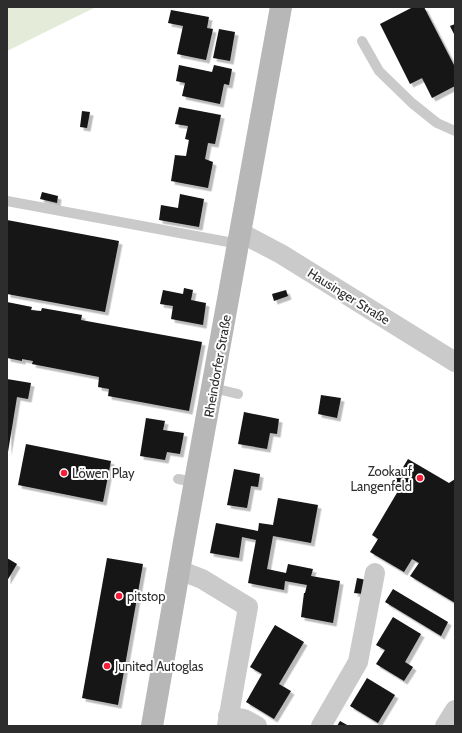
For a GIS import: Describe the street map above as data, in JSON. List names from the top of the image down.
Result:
{
  "streets": {
    "main road": ["Rheindorfer Straße"],
    "street": ["Hausinger Straße"]
  },
  "crossings": [
    ["Hausinger Straße", "Rheindorfer Straße"]
  ],
  "places": [
    "Löwen Play",
    "Zookauf Langenfeld",
    "pitstop",
    "Junited Autoglas"
  ]
}
